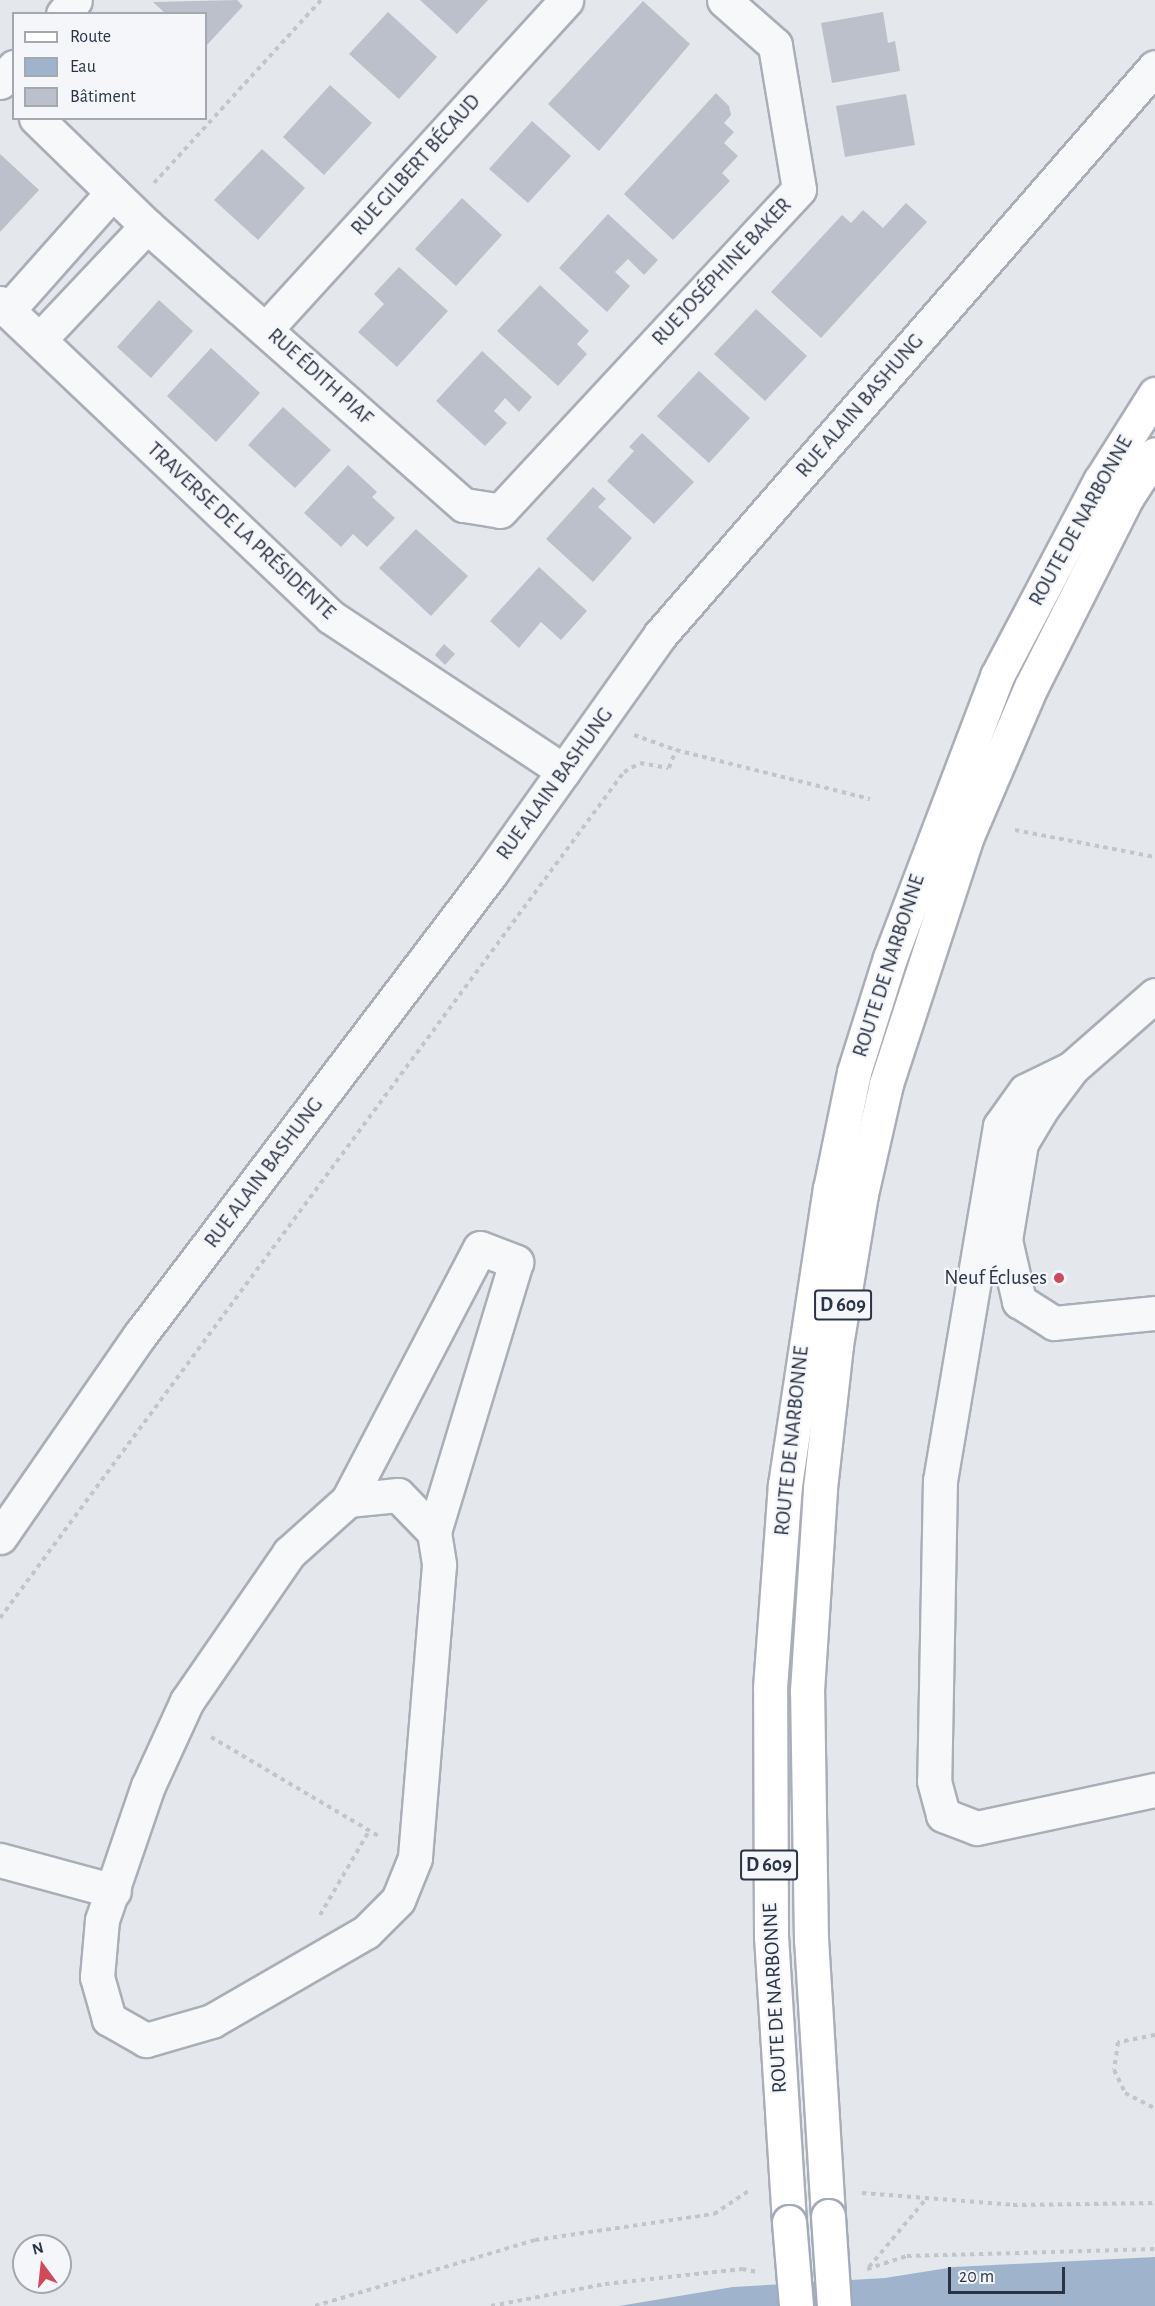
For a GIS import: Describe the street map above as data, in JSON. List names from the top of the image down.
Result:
{
  "streets": {
    "main road": ["ROUTE DE NARBONNE", "D 609"],
    "street": [
      "RUE GILBERT BÉCAUD",
      "RUE JOSÉPHINE BAKER",
      "RUE ÉDITH PIAF",
      "RUE ALAIN BASHUNG",
      "TRAVERSE DE LA PRÉSIDENTE"
    ]
  },
  "crossings": [
    ["RUE GILBERT BÉCAUD", "RUE ÉDITH PIAF"],
    ["RUE JOSÉPHINE BAKER", "RUE ÉDITH PIAF"],
    ["RUE ALAIN BASHUNG", "TRAVERSE DE LA PRÉSIDENTE"]
  ],
  "places": ["Neuf Écluses"],
  "legend": ["Route", "Eau", "Bâtiment"],
  "scale_bar": "20 m",
  "north": "top"
}
